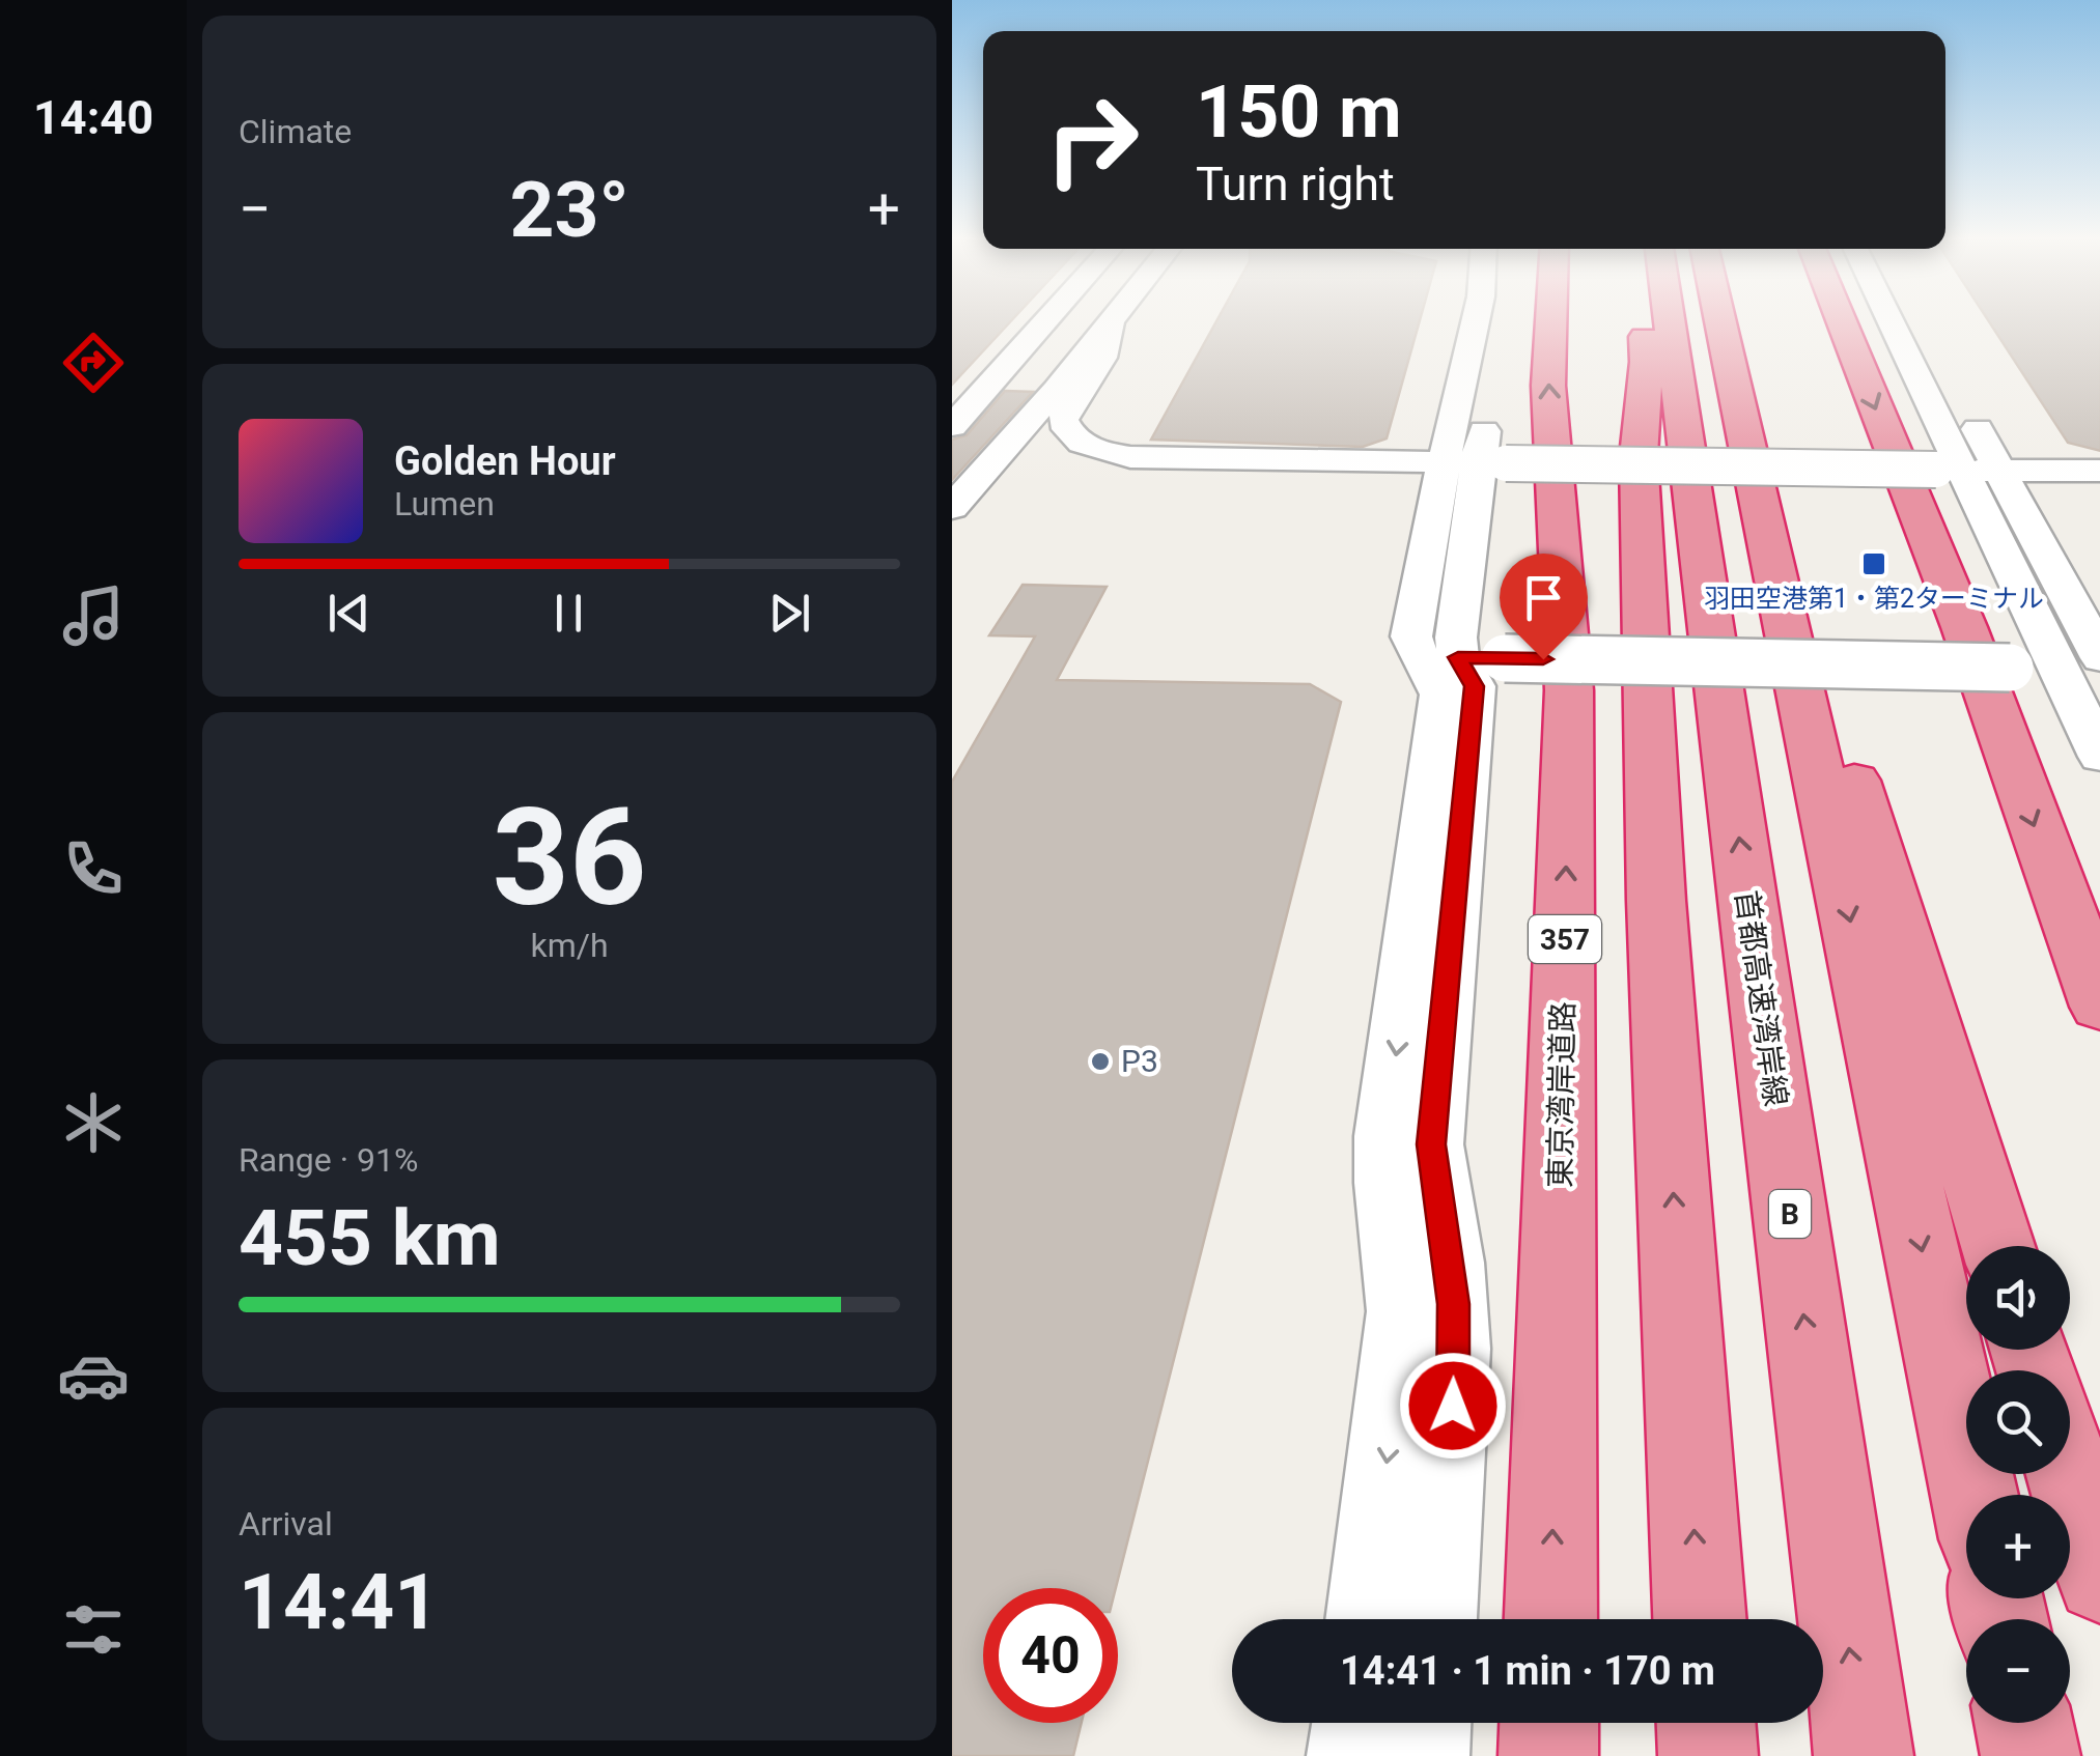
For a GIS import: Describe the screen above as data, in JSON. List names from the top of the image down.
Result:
{
  "streets": {
    "highway": [
      "357",
      "首都高速湾岸線",
      "東京湾岸道路",
      "B"
    ]
  },
  "places": {
    "transit": ["羽田空港第1・第2ターミナル"],
    "other": ["P3"]
  },
  "page": {
    "tabs": "14:40",
    "tile": [
      "Climate",
      ["36", "km/h"],
      ["Range · 91%", "455 km"],
      ["Arrival", "14:41"]
    ],
    "turn": ["150 m", "Turn right"],
    "heat": ["−", "23°", "+"],
    "song": ["Golden Hour", "Lumen"],
    "map_buttons": ["+", "−"],
    "limit": "40",
    "trip": "14:41 · 1 min · 170 m"
  }
}
